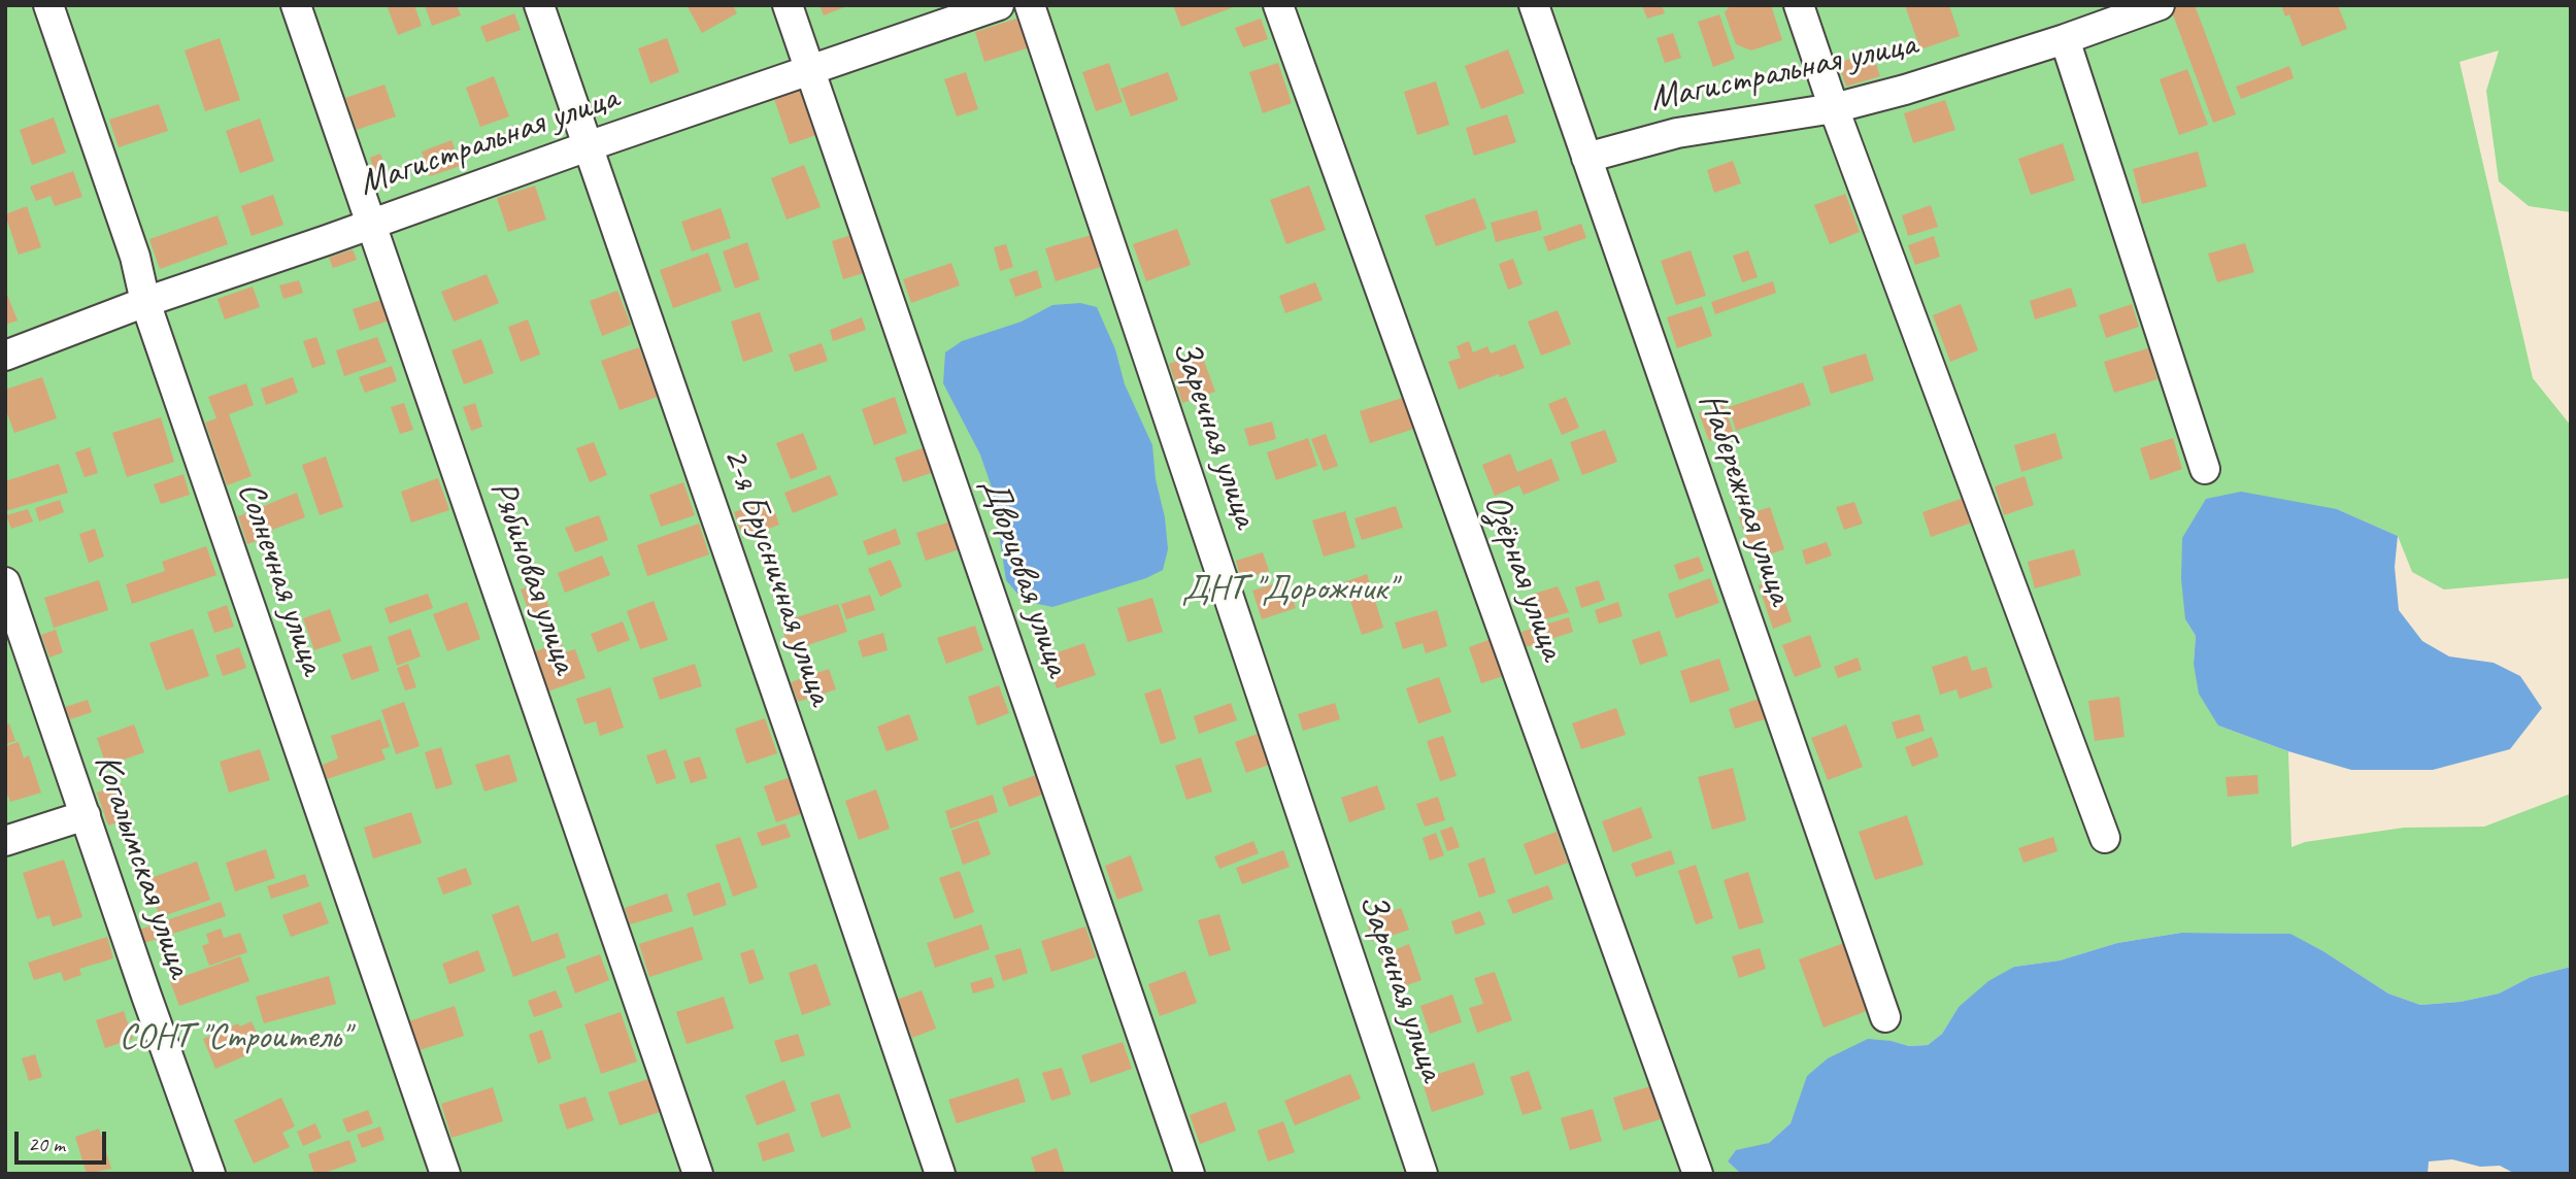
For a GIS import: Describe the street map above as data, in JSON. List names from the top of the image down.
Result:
{
  "streets": {
    "street": [
      "Магистральная улица",
      "Заречная улица",
      "Набережная улица",
      "2-я Брусничная улица",
      "Рябиновая улица",
      "Дворцовая улица",
      "Озёрная улица",
      "Солнечная улица",
      "Когалымская улица"
    ]
  },
  "crossings": [
    ["Магистральная улица", "Набережная улица"],
    ["Магистральная улица", "2-я Брусничная улица"],
    ["Магистральная улица", "Рябиновая улица"],
    ["Магистральная улица", "Дворцовая улица"],
    ["Магистральная улица", "Солнечная улица"]
  ],
  "parks": ["ДНТ \"Дорожник\"", "СОНТ \"Строитель\""],
  "scale_bar": "20 m"
}
